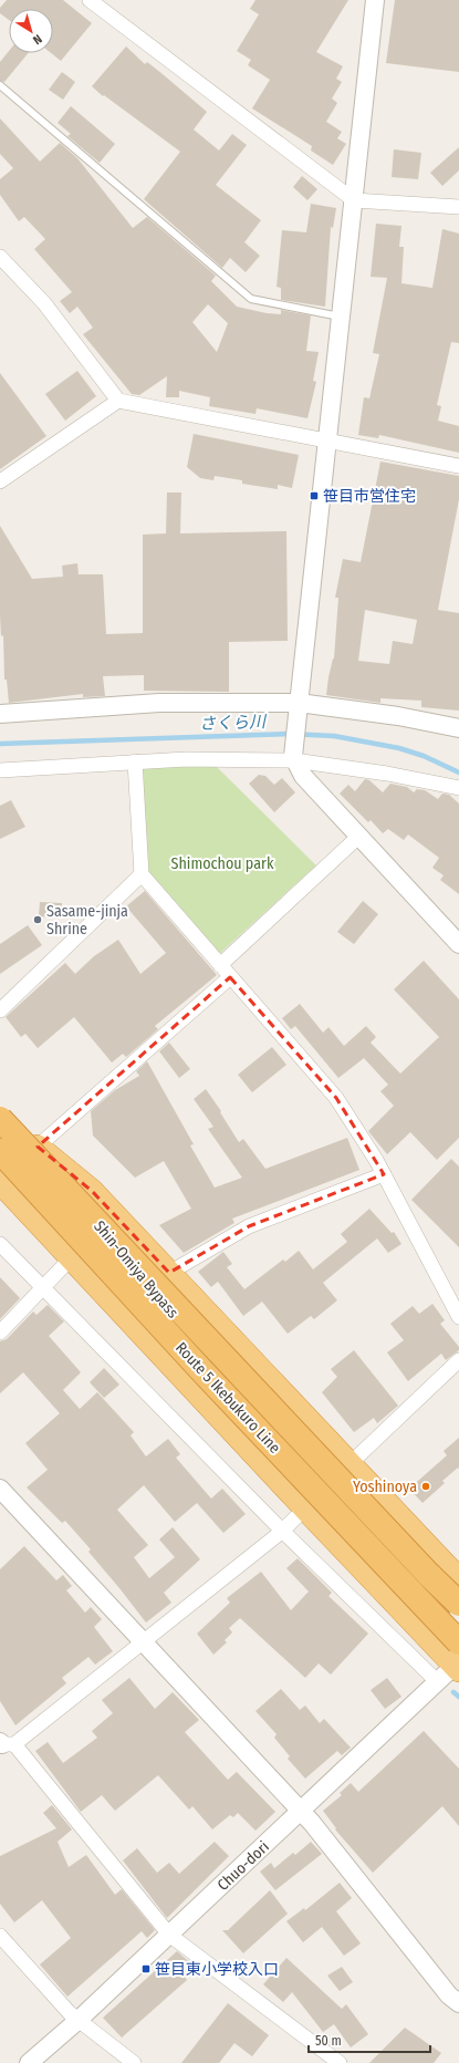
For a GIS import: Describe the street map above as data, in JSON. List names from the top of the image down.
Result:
{
  "streets": {
    "highway": ["Shin-Omiya Bypass", "Route 5 Ikebukuro Line"],
    "street": ["Chuo-dori"]
  },
  "water": ["さくら川"],
  "parks": ["Shimochou park"],
  "places": {
    "transit": ["笹目市営住宅", "笹目東小学校入口"],
    "other": ["Sasame-jinja Shrine", "Yoshinoya"]
  },
  "scale_bar": "50 m",
  "north": "bottom right"
}
